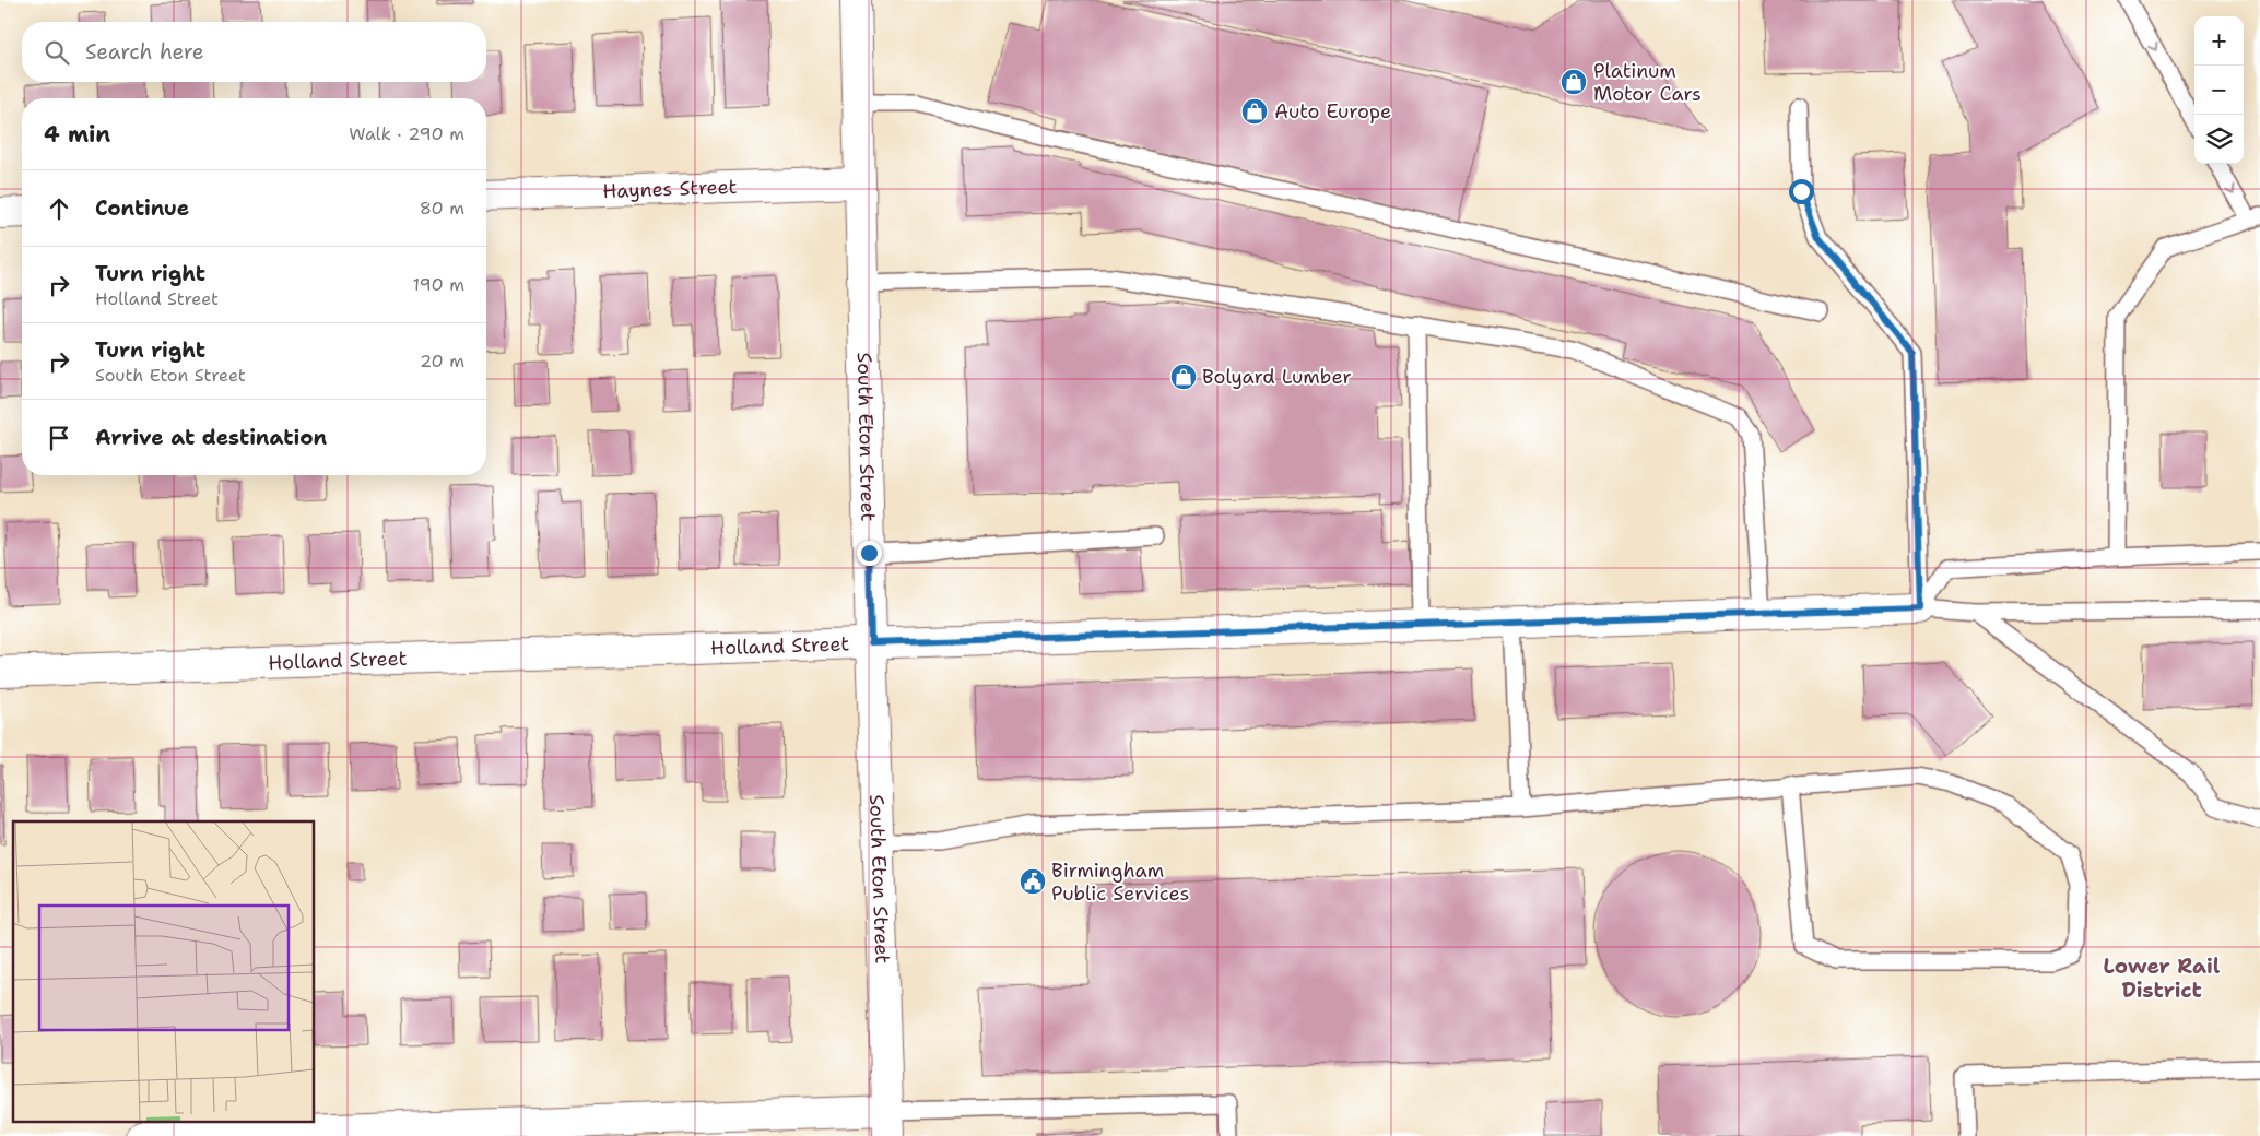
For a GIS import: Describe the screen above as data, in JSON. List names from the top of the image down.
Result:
{
  "streets": {
    "street": ["Haynes Street", "South Eton Street", "Holland Street"]
  },
  "crossings": [
    ["Haynes Street", "South Eton Street"],
    ["South Eton Street", "Holland Street"]
  ],
  "districts": ["Lower Rail District"],
  "places": {
    "shop": ["Platinum Motor Cars", "Auto Europe", "Bolyard Lumber"],
    "public building": ["Birmingham Public Services"]
  },
  "page": {
    "map_buttons": ["+", "−"],
    "search": "Search here",
    "heading": ["4 min", "Walk · 290 m"],
    "list": [
      ["Continue", "80 m"],
      ["Turn right", "Holland Street", "190 m"],
      ["Turn right", "South Eton Street", "20 m"],
      "Arrive at destination"
    ]
  }
}
